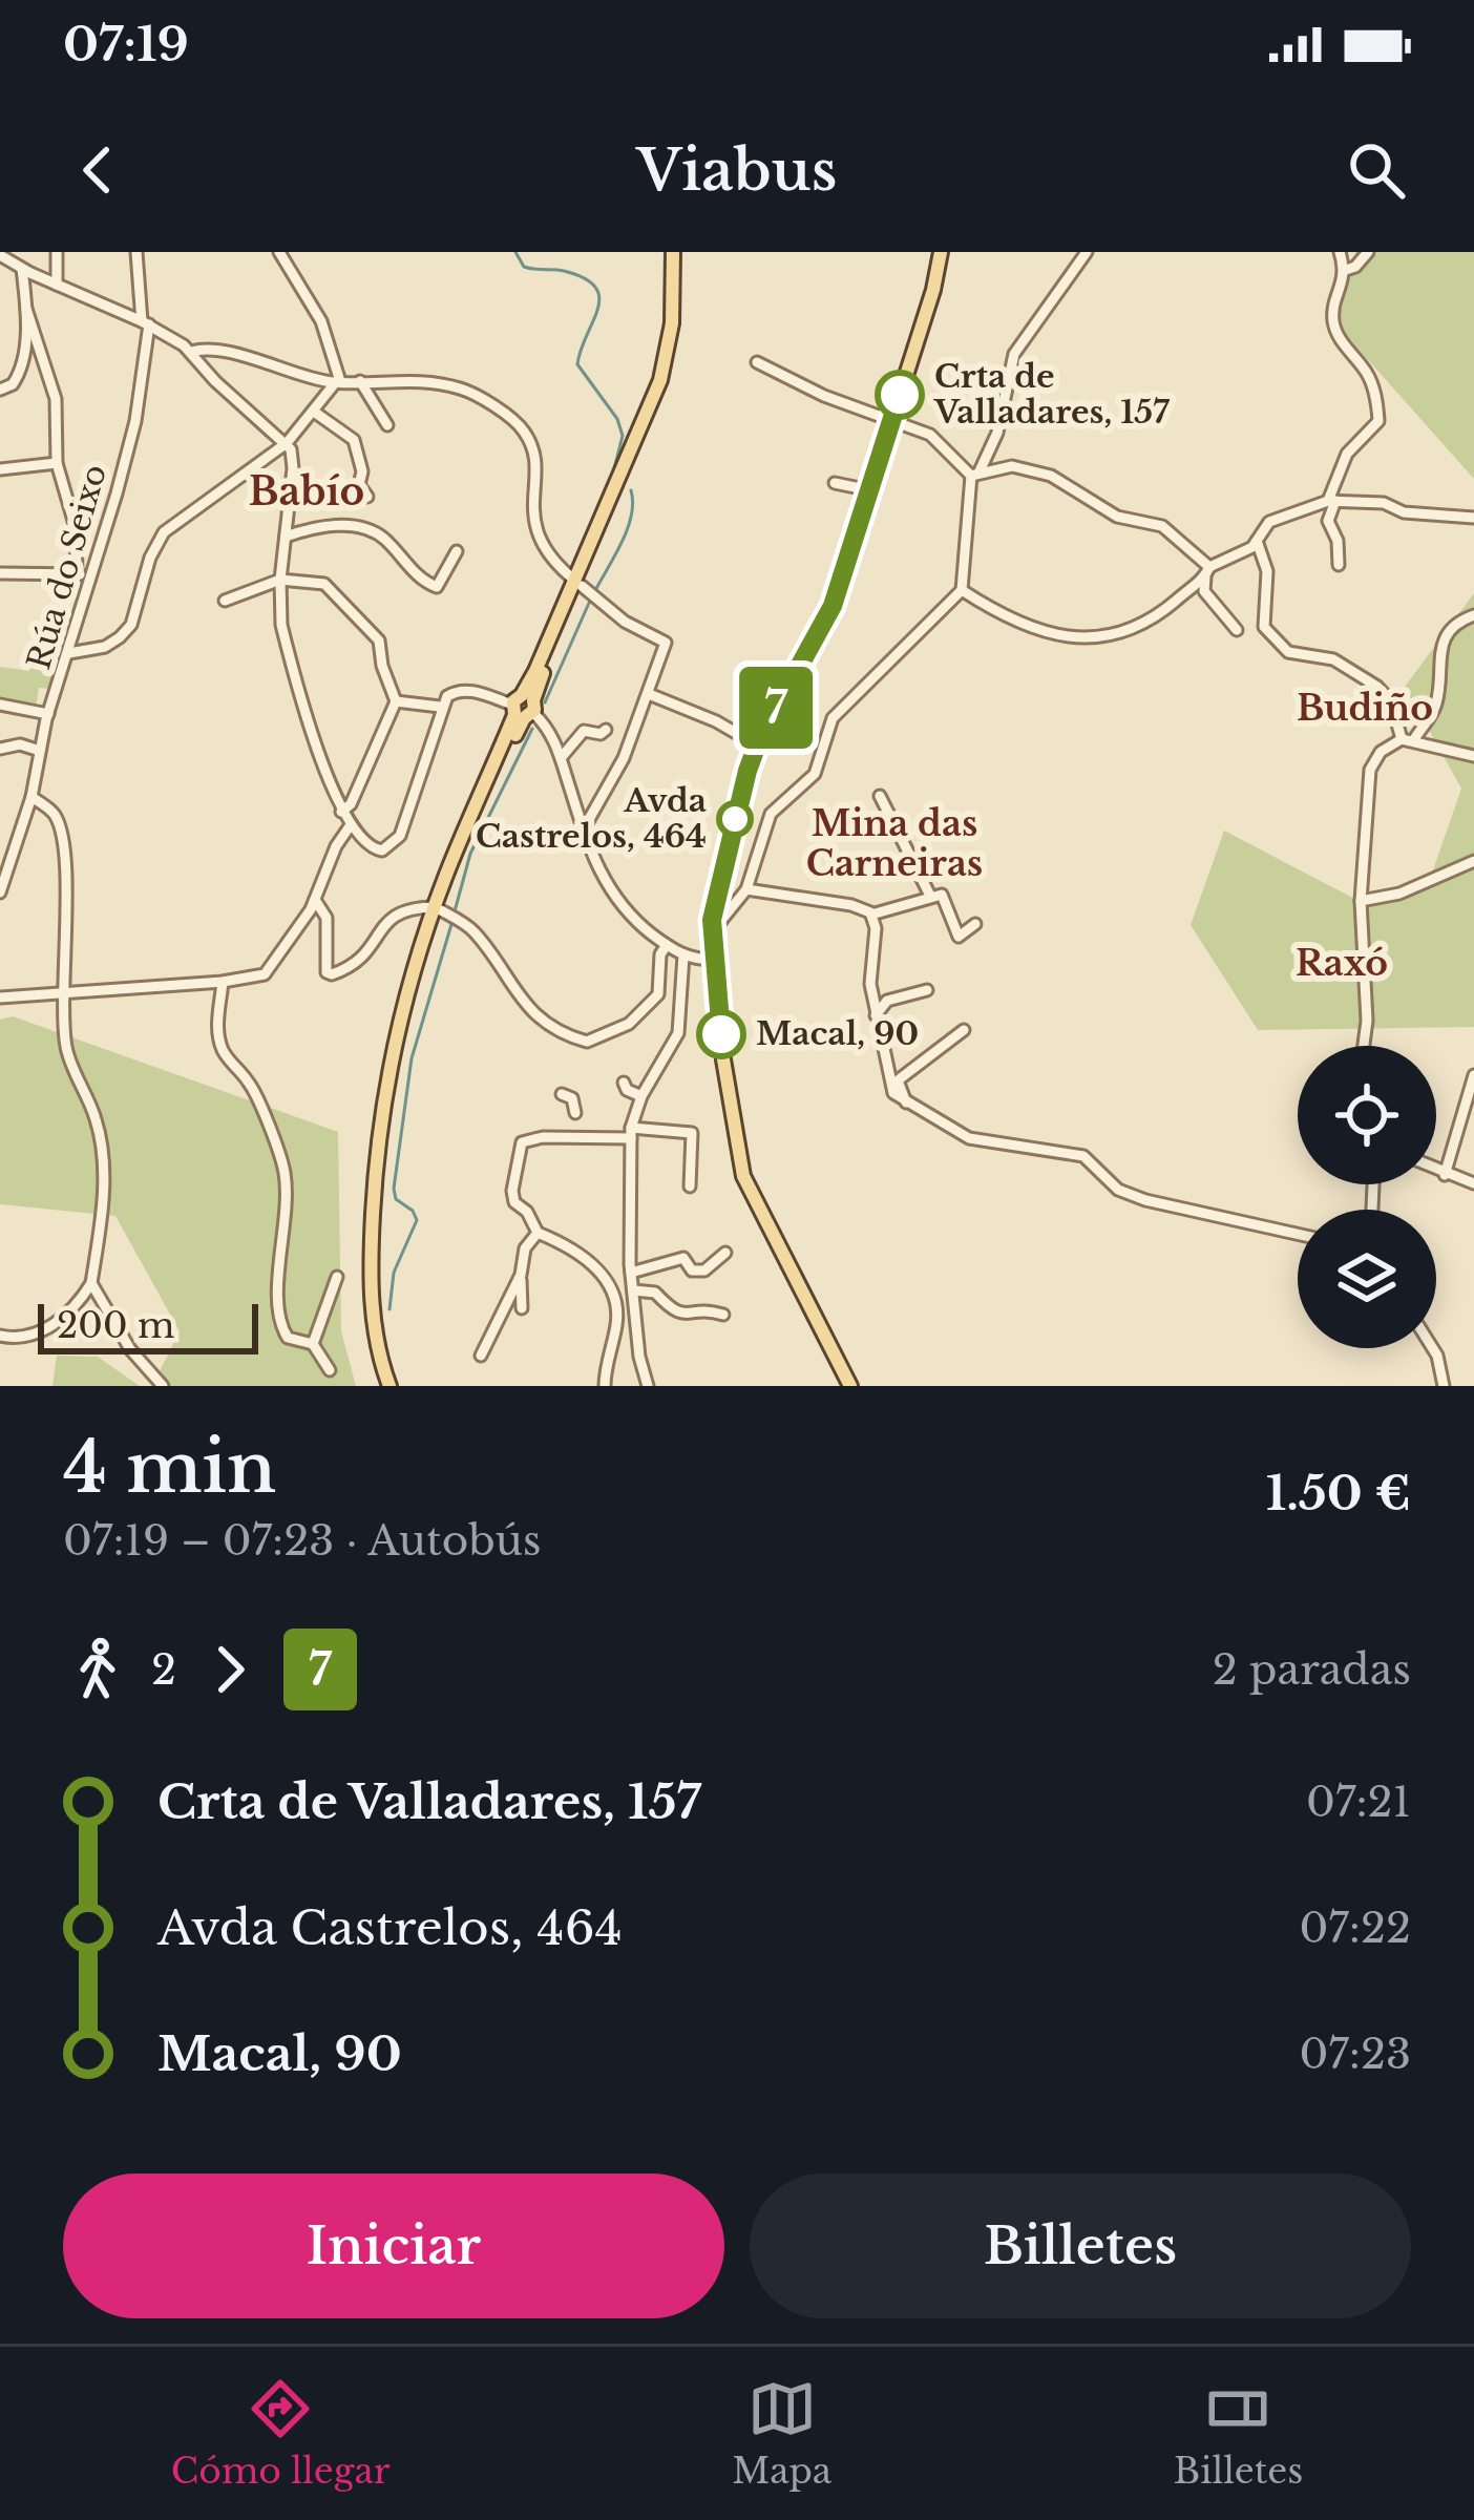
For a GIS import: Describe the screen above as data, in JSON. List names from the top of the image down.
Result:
{
  "streets": {
    "street": ["Rúa do Seixo"]
  },
  "districts": [
    "Babío",
    "Budiño",
    "Mina das Carneiras",
    "Raxó"
  ],
  "places": ["Crta de Valladares, 157", "Avda Castrelos, 464", "Macal, 90"],
  "lines": ["bus line 7"],
  "scale_bar": "200 m",
  "page": {
    "status": "07:19",
    "header": "Viabus",
    "on_map": "7",
    "scale": "200 m",
    "heading": ["4 min", "07:19 – 07:23 · Autobús", "1.50 €"],
    "legs": ["2", "7", "2 paradas"],
    "list": [
      {
        "name": "Crta de Valladares, 157",
        "value": "07:21"
      },
      {
        "name": "Avda Castrelos, 464",
        "value": "07:22"
      },
      {
        "name": "Macal, 90",
        "value": "07:23"
      }
    ],
    "buttons": ["Iniciar", "Billetes"],
    "tabs": ["Cómo llegar", "Mapa", "Billetes"]
  }
}
